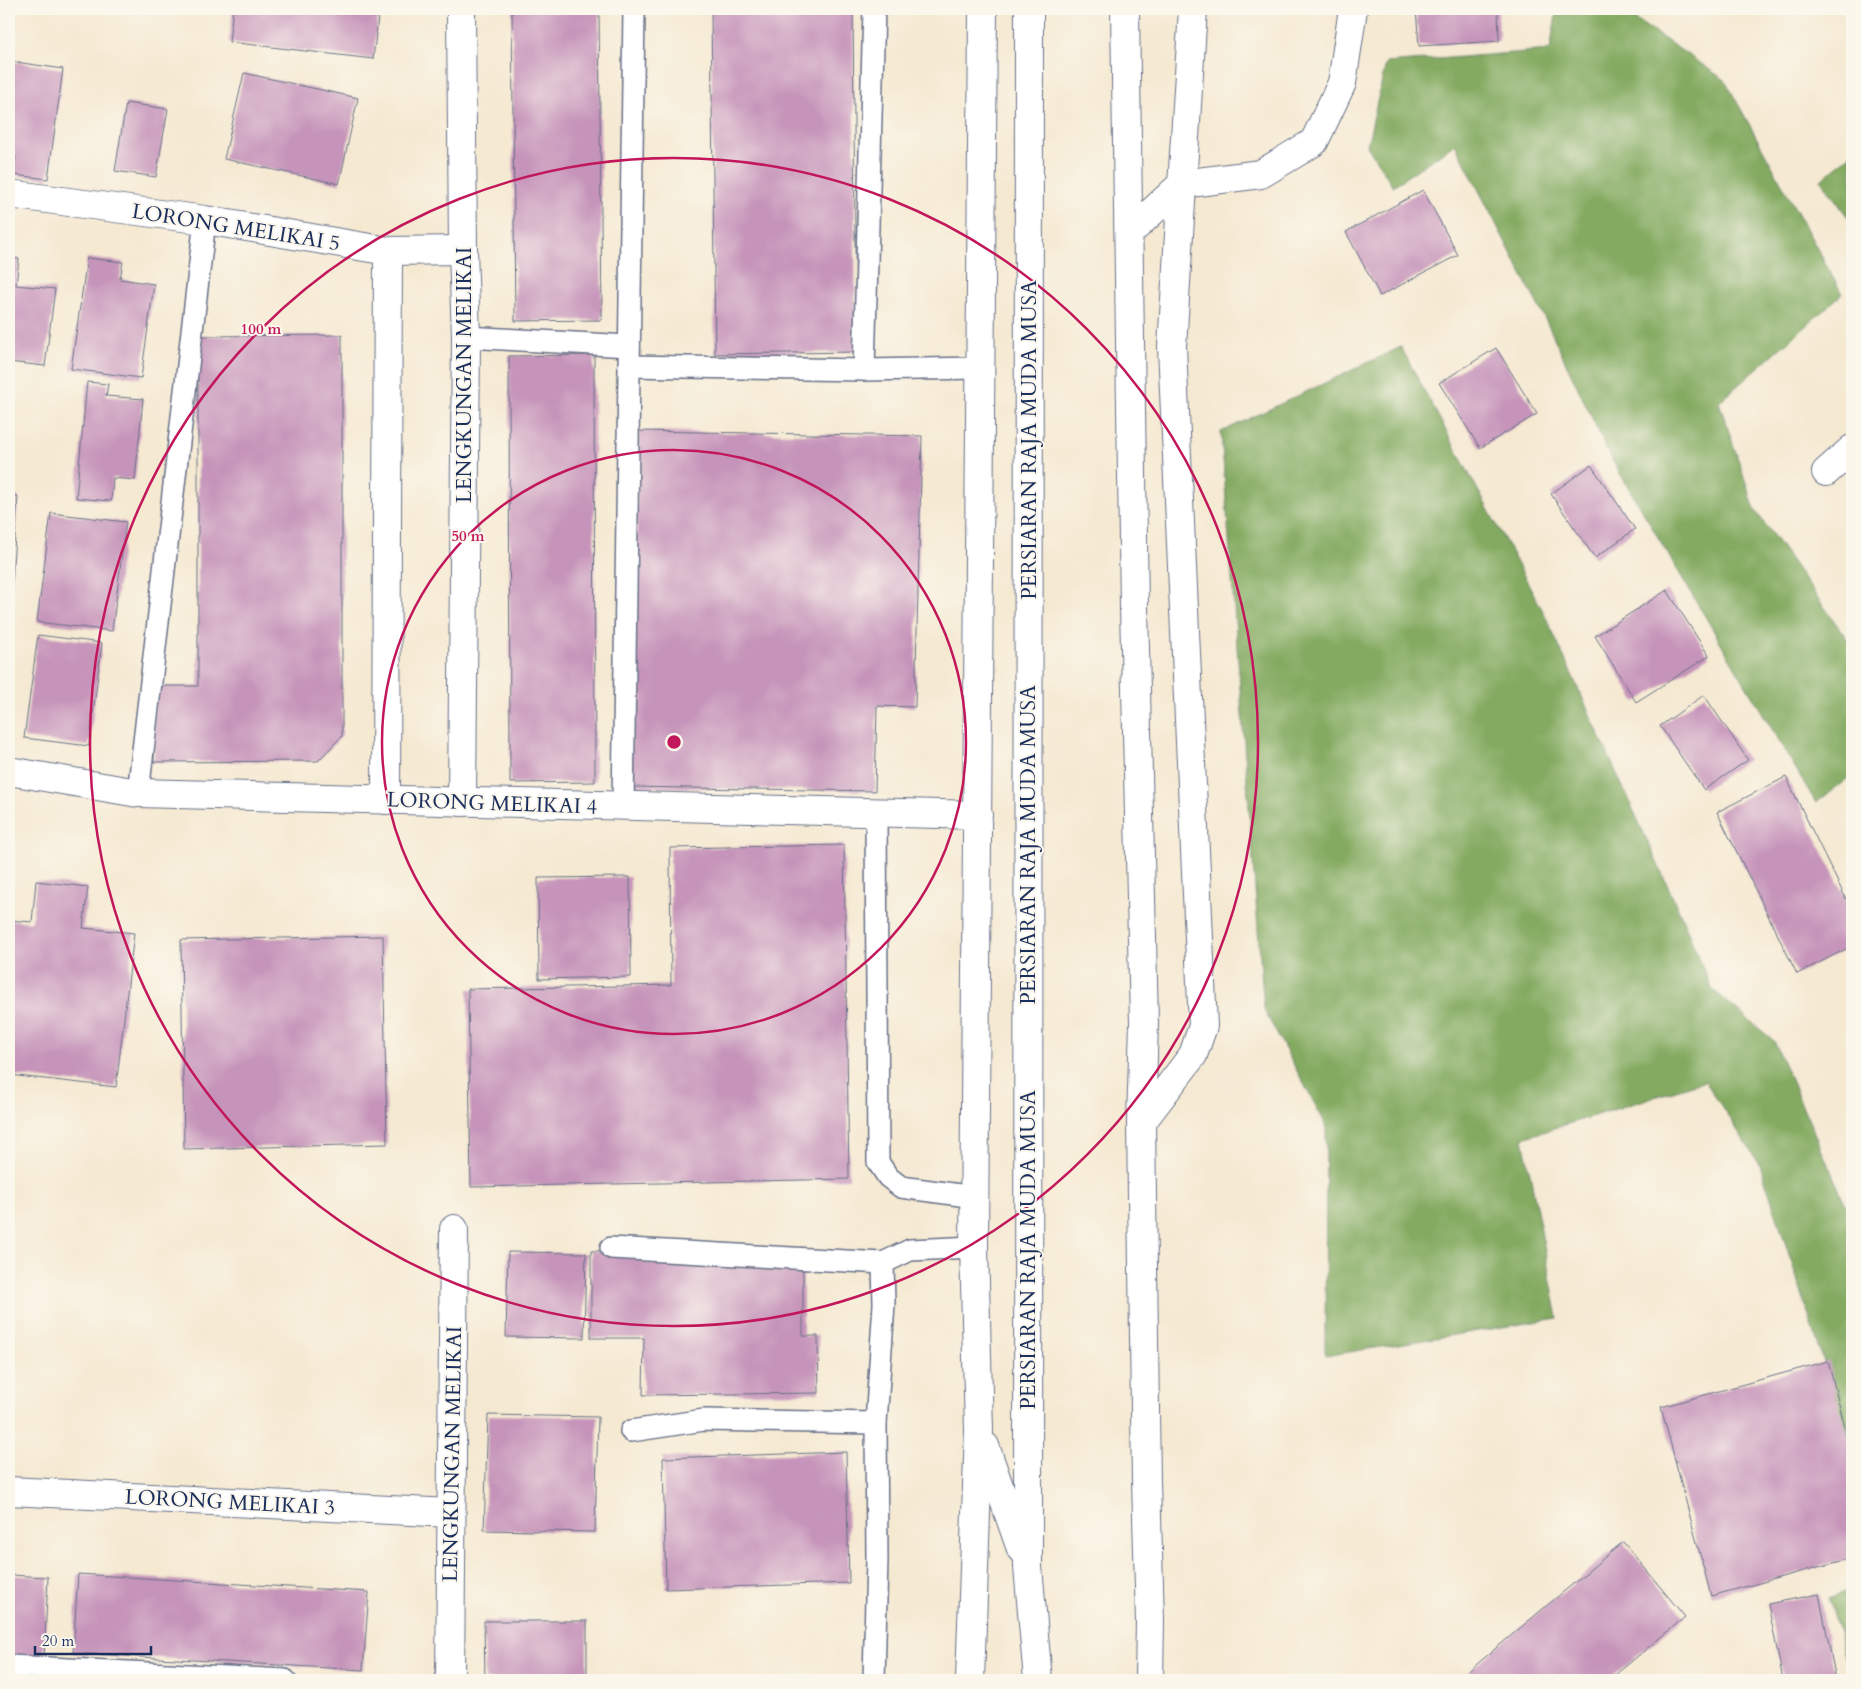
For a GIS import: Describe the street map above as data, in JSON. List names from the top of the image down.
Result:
{
  "streets": {
    "street": [
      "LORONG MELIKAI 5",
      "LENGKUNGAN MELIKAI",
      "PERSIARAN RAJA MUDA MUSA",
      "LORONG MELIKAI 4",
      "LORONG MELIKAI 3"
    ]
  },
  "crossings": [
    ["LORONG MELIKAI 5", "LENGKUNGAN MELIKAI"],
    ["LENGKUNGAN MELIKAI", "LORONG MELIKAI 4"],
    ["LENGKUNGAN MELIKAI", "LORONG MELIKAI 3"]
  ],
  "scale_bar": "20 m",
  "rings": ["100 m", "50 m"]
}
